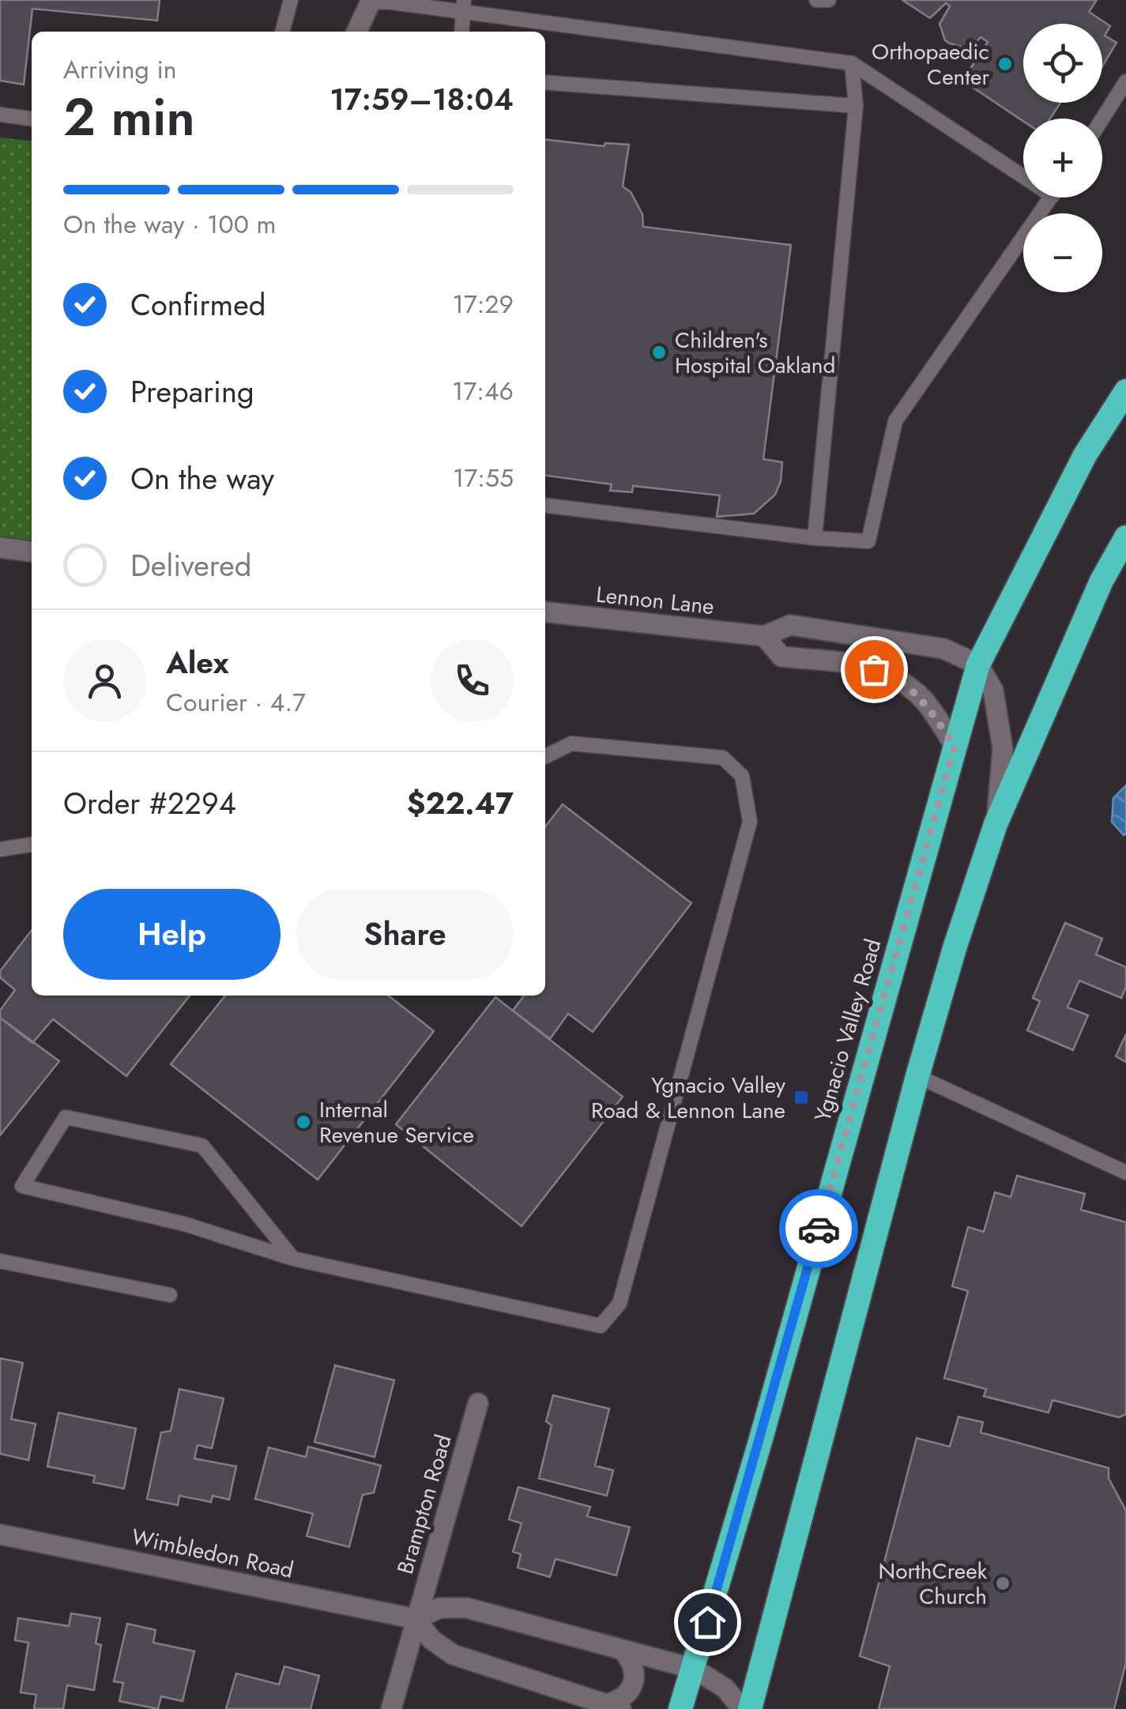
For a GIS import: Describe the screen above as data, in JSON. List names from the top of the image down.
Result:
{
  "streets": {
    "highway": ["Ygnacio Valley Road"],
    "street": ["Lennon Lane", "Brampton Road", "Wimbledon Road"]
  },
  "crossings": [
    ["Lennon Lane", "Ygnacio Valley Road"],
    ["Ygnacio Valley Road", "Wimbledon Road"],
    ["Brampton Road", "Wimbledon Road"]
  ],
  "places": {
    "other": [
      "Orthopaedic Center",
      "Children's Hospital Oakland",
      "Internal Revenue Service",
      "NorthCreek Church"
    ],
    "transit": ["Ygnacio Valley Road & Lennon Lane"]
  },
  "page": {
    "map_buttons": ["+", "−"],
    "heading": ["2 min", "Arriving in", "17:59–18:04"],
    "panel": [
      "Alex",
      "Courier · 4.7",
      "Order #2294",
      "$22.47"
    ],
    "bar": "On the way · 100 m",
    "list": [
      ["Confirmed", "17:29"],
      ["Preparing", "17:46"],
      ["On the way", "17:55"],
      "Delivered"
    ],
    "buttons": ["Help", "Share"]
  }
}
